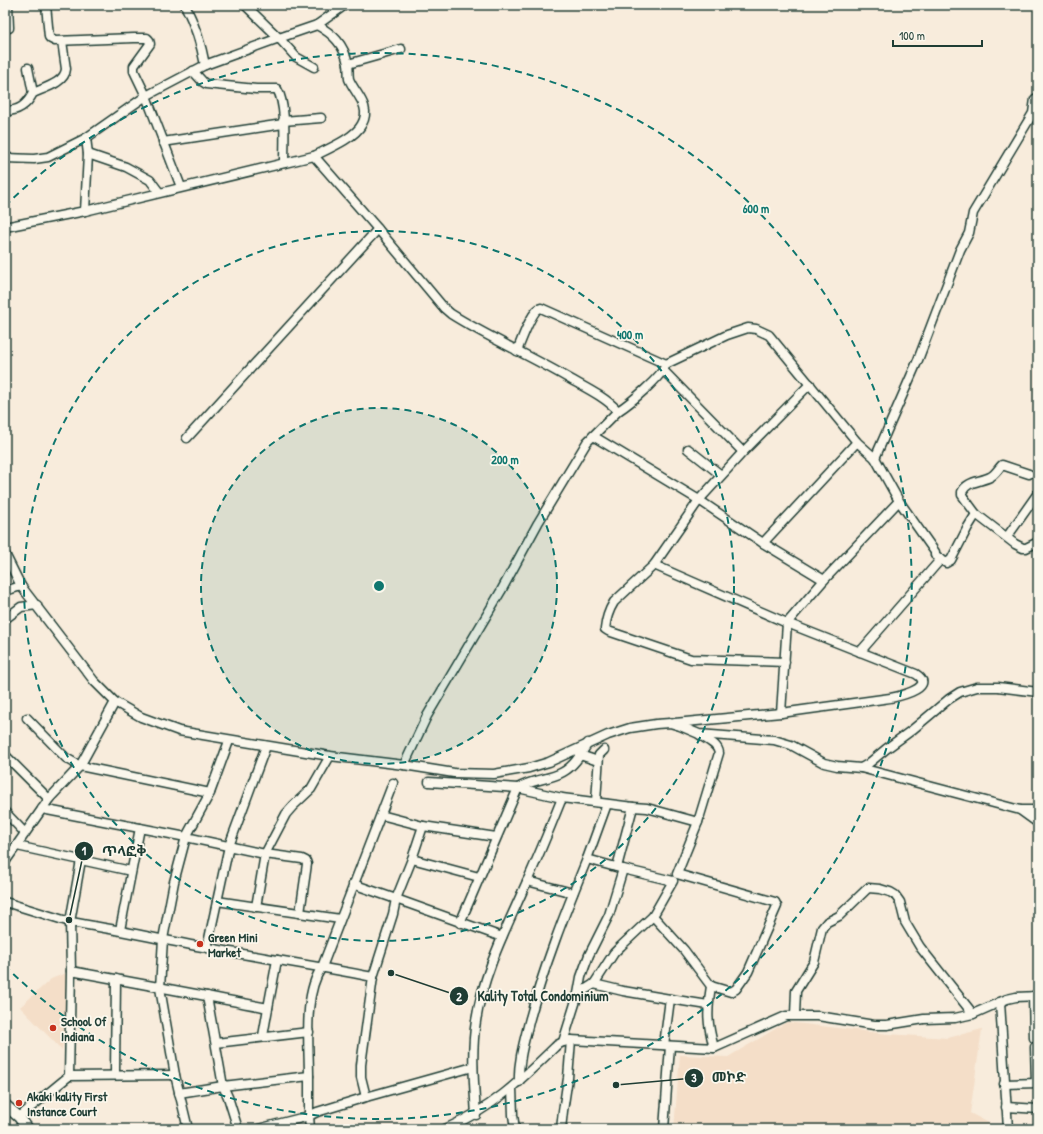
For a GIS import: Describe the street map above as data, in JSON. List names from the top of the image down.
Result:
{
  "places": [
    "ጥላፎቅ",
    "Green Mini Market",
    "Kality Total Condominium",
    "School Of Indiana",
    "መኮድ",
    "Akaki kality First Instance Court"
  ],
  "scale_bar": "100 m",
  "rings": ["600 m", "400 m", "200 m"]
}
